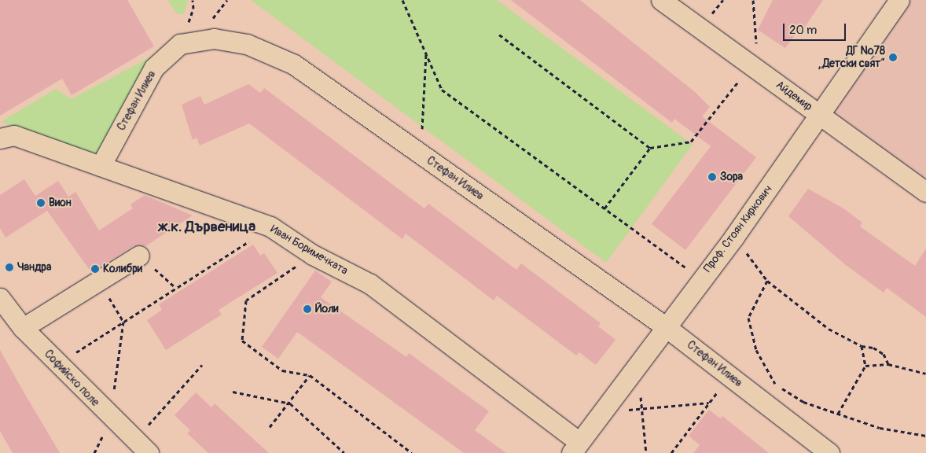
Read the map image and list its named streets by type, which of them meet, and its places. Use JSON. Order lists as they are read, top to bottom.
{
  "streets": {
    "street": [
      "Айдемир",
      "Стефан Илиев",
      "Проф. Стоян Киркович",
      "Иван Боримечката",
      "Софийско поле"
    ]
  },
  "crossings": [
    ["Айдемир", "Проф. Стоян Киркович"],
    ["Стефан Илиев", "Проф. Стоян Киркович"],
    ["Стефан Илиев", "Иван Боримечката"],
    ["Проф. Стоян Киркович", "Иван Боримечката"]
  ],
  "districts": ["ж.к. Дървеница"],
  "places": [
    "ДГ №78 „Детски свят“",
    "Зора",
    "Вион",
    "Чандра",
    "Колибри",
    "Йоли"
  ],
  "scale_bar": "20 m"
}
